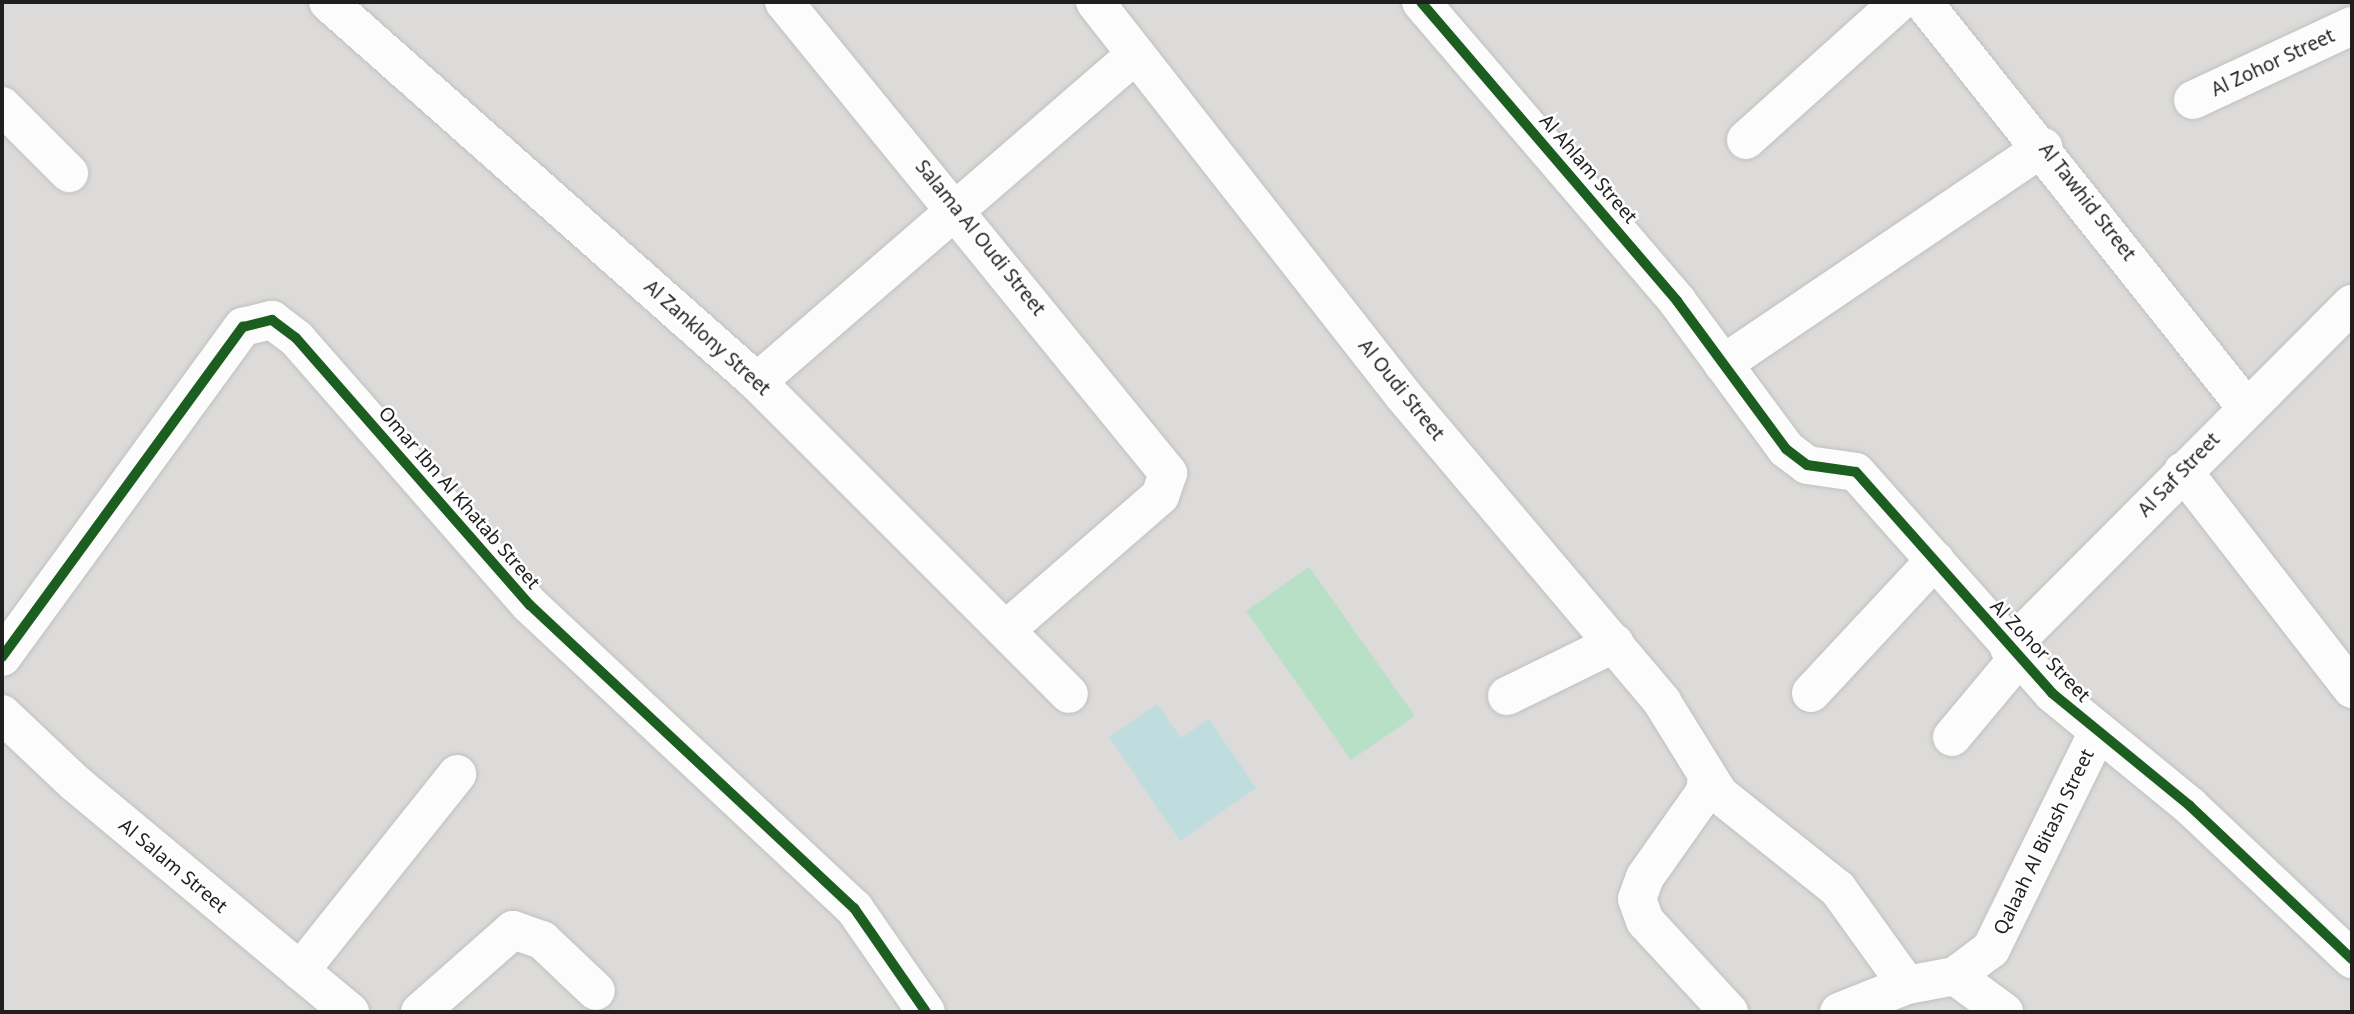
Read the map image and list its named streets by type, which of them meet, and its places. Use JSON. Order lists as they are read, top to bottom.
{
  "streets": {
    "street": [
      "Al Zohor Street",
      "Al Ahlam Street",
      "Al Tawhid Street",
      "Salama Al Oudi Street",
      "Al Zanklony Street",
      "Al Oudi Street",
      "Al Saf Street",
      "Omar Ibn Al Khatab Street",
      "Qalaah Al Bitash Street",
      "Al Salam Street"
    ]
  },
  "crossings": [
    ["Al Zohor Street", "Al Ahlam Street"],
    ["Al Zohor Street", "Al Saf Street"],
    ["Al Zohor Street", "Qalaah Al Bitash Street"],
    ["Al Tawhid Street", "Al Saf Street"],
    ["Salama Al Oudi Street", "Al Zanklony Street"],
    ["Al Oudi Street", "Qalaah Al Bitash Street"]
  ]
}
